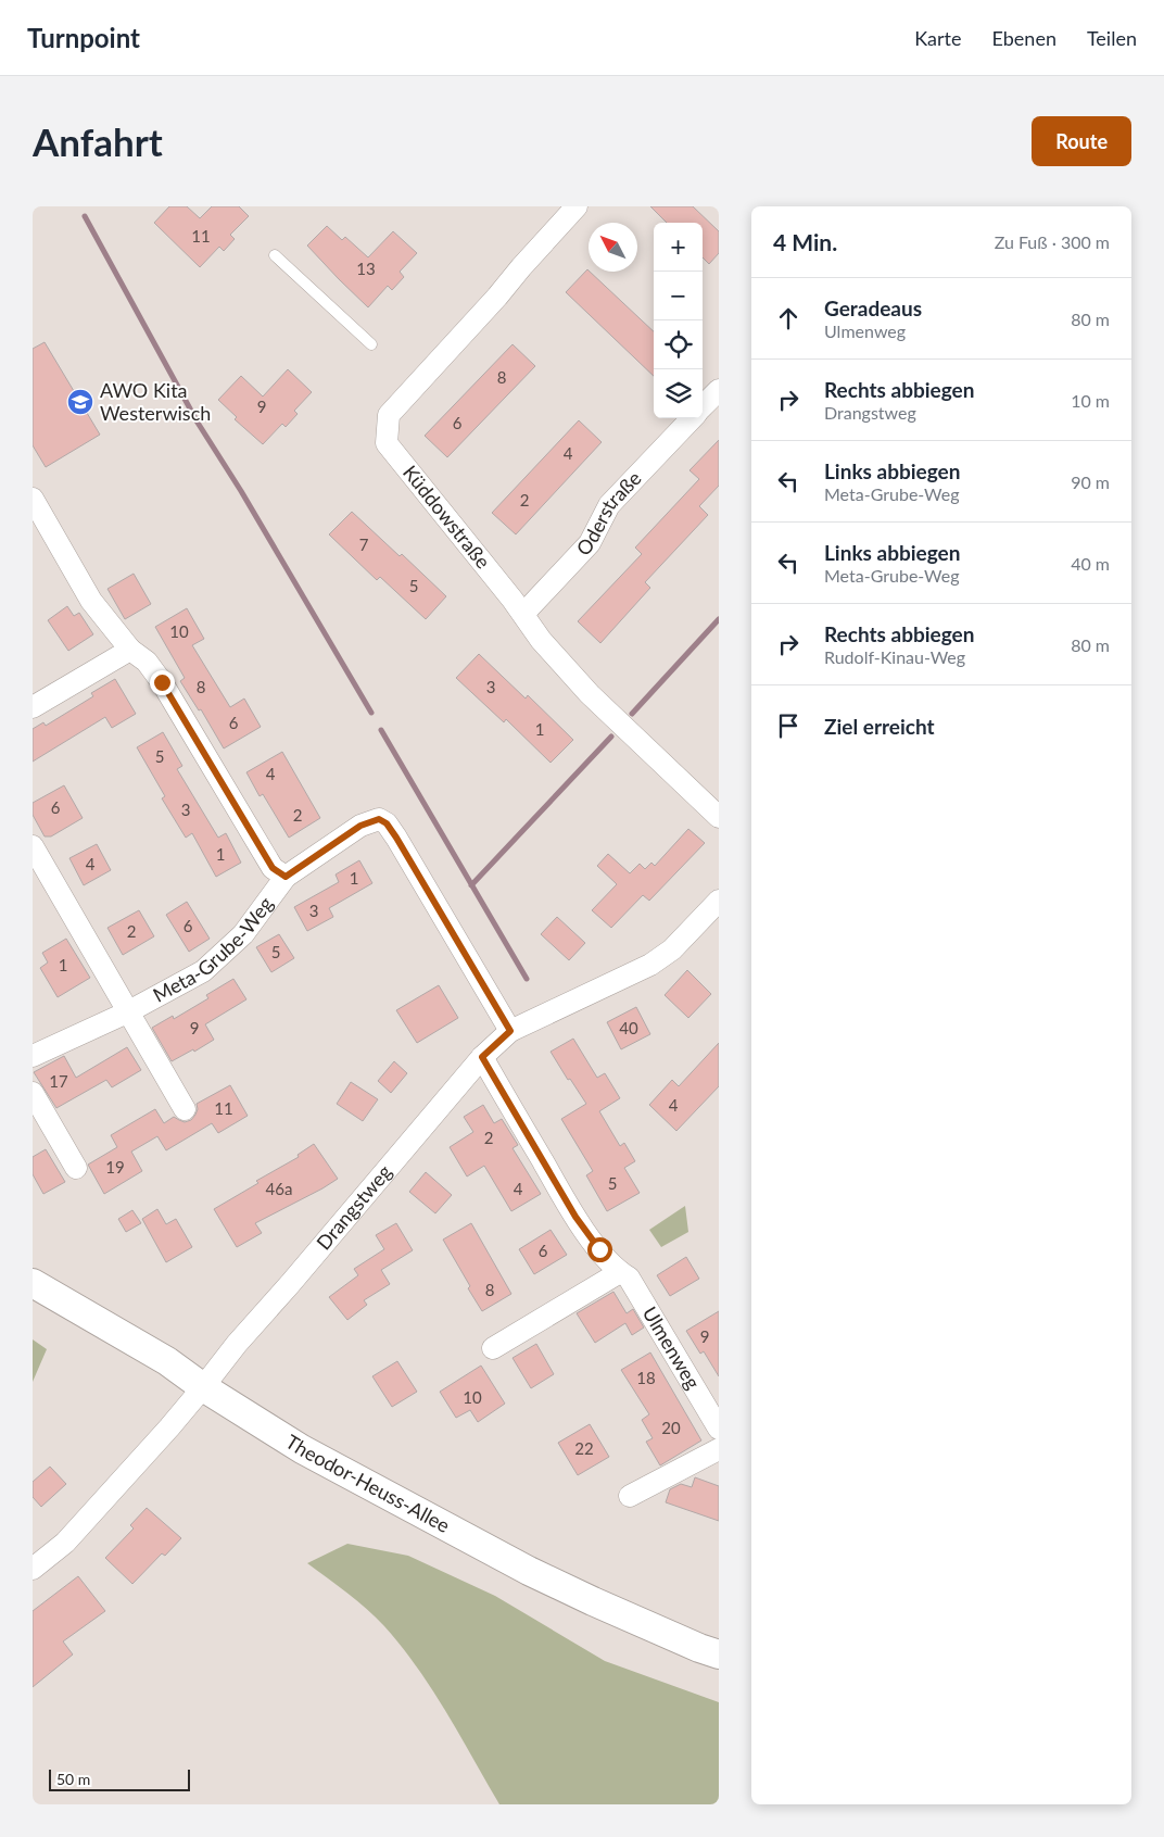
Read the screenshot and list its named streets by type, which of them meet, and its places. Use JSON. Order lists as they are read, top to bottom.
{
  "streets": {
    "street": [
      "Oderstraße",
      "Küddowstraße",
      "Meta-Grube-Weg",
      "Drangstweg",
      "Ulmenweg",
      "Theodor-Heuss-Allee"
    ]
  },
  "crossings": [
    ["Oderstraße", "Küddowstraße"],
    ["Meta-Grube-Weg", "Drangstweg"],
    ["Drangstweg", "Ulmenweg"],
    ["Drangstweg", "Theodor-Heuss-Allee"]
  ],
  "places": {
    "school or university": ["AWO Kita Westerwisch"]
  },
  "house_numbers": [
    "11",
    "13",
    "8",
    "9",
    "6",
    "4",
    "2",
    "7",
    "5",
    "10",
    "8",
    "3",
    "6",
    "1",
    "5",
    "4",
    "6",
    "3",
    "2",
    "1",
    "4",
    "1",
    "3",
    "6",
    "2",
    "5",
    "1",
    "9",
    "40",
    "17",
    "4",
    "11",
    "2",
    "19",
    "5",
    "46a",
    "4",
    "6",
    "8",
    "9",
    "18",
    "10",
    "20",
    "22"
  ],
  "scale_bar": "50 m",
  "north": "top left",
  "page": {
    "header": "Turnpoint",
    "nav": ["Karte", "Ebenen", "Teilen"],
    "buttons": "Route",
    "title": "Anfahrt",
    "heading": ["4 Min.", "Zu Fuß · 300 m"],
    "map_buttons": ["+", "−"],
    "list": [
      ["Geradeaus", "Ulmenweg", "80 m"],
      ["Rechts abbiegen", "Drangstweg", "10 m"],
      ["Links abbiegen", "Meta-Grube-Weg", "90 m"],
      ["Links abbiegen", "Meta-Grube-Weg", "40 m"],
      ["Rechts abbiegen", "Rudolf-Kinau-Weg", "80 m"],
      "Ziel erreicht"
    ],
    "scale": "50 m"
  }
}
